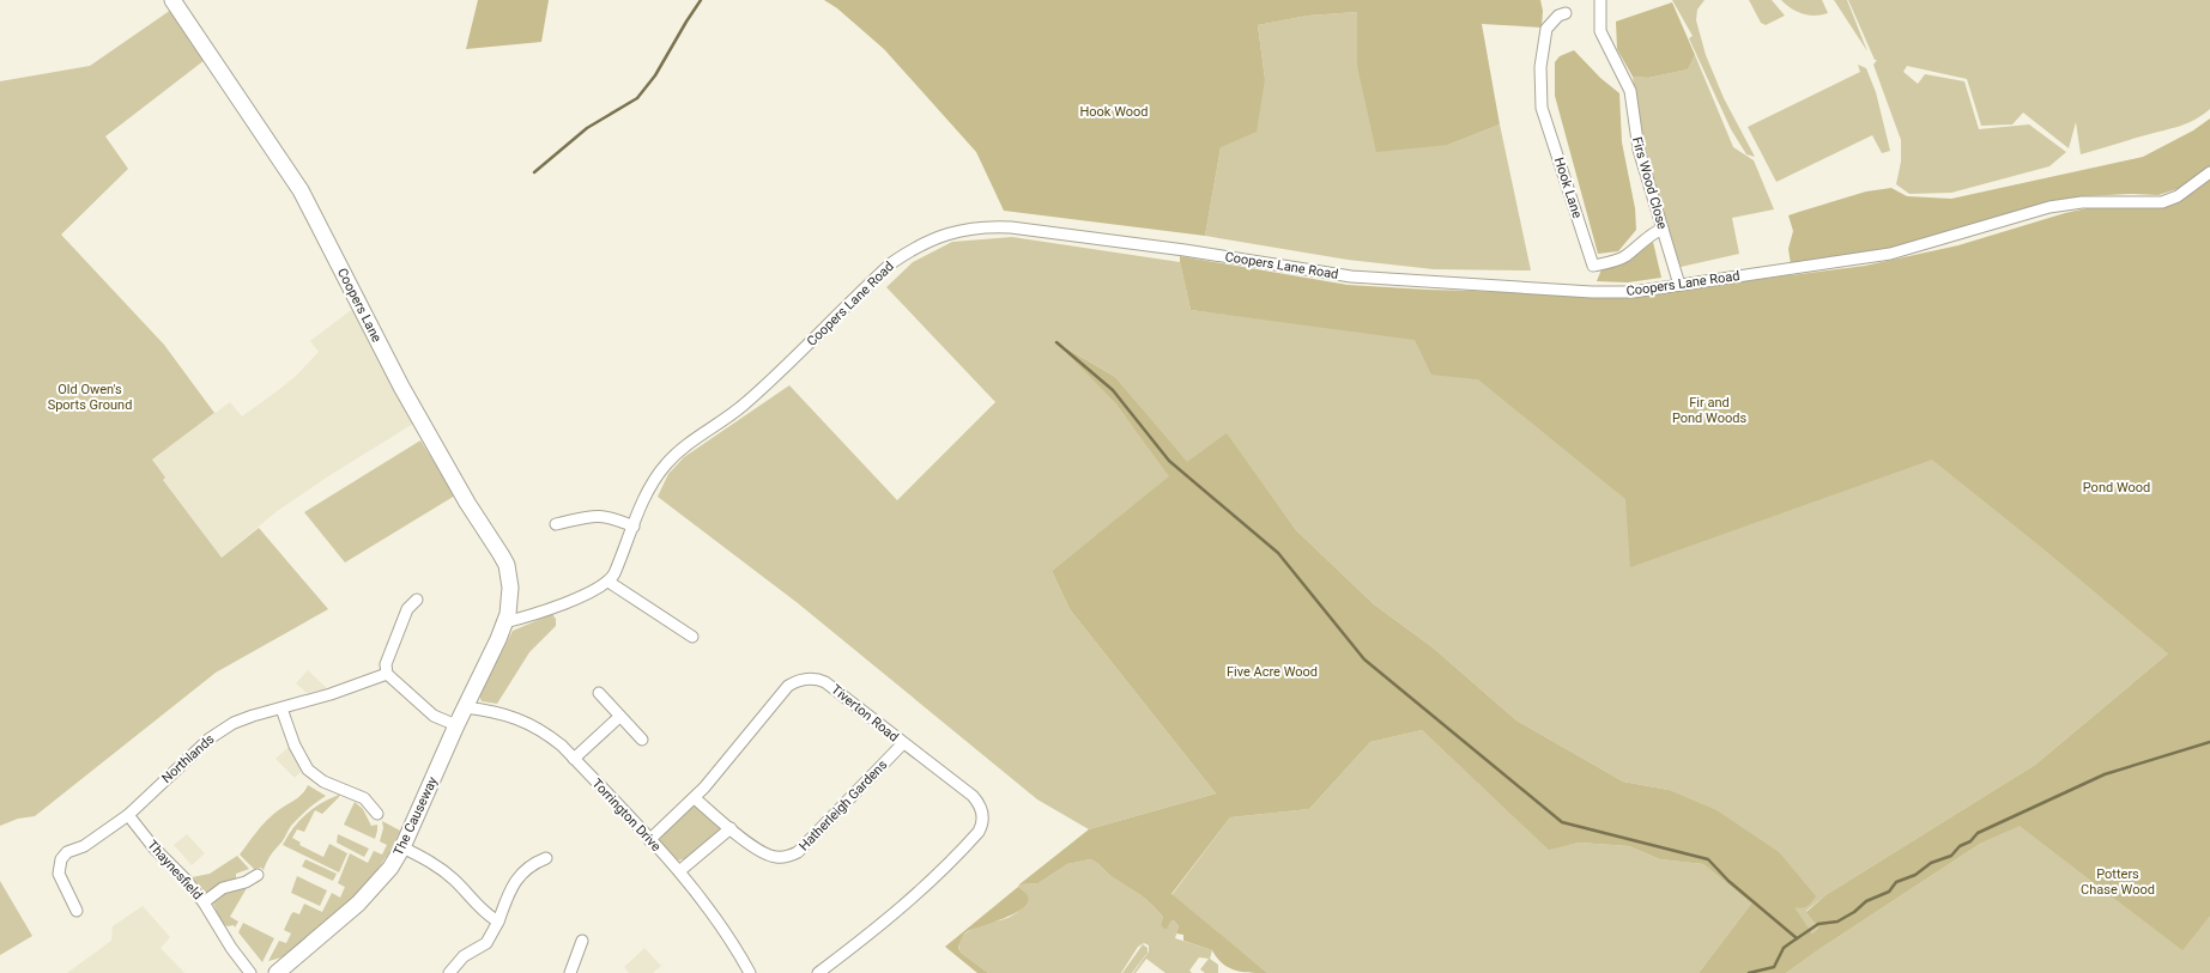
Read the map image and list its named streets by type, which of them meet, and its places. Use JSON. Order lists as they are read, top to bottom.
{
  "streets": {
    "main road": ["Coopers Lane", "The Causeway"],
    "street": [
      "Firs Wood Close",
      "Hook Lane",
      "Coopers Lane Road",
      "Tiverton Road",
      "Northlands",
      "Hatherleigh Gardens",
      "Torrington Drive",
      "Thaynesfield"
    ]
  },
  "crossings": [
    ["Firs Wood Close", "Hook Lane"],
    ["Firs Wood Close", "Coopers Lane Road"],
    ["Coopers Lane", "The Causeway"],
    ["Tiverton Road", "Hatherleigh Gardens"],
    ["Tiverton Road", "Torrington Drive"],
    ["Northlands", "Thaynesfield"],
    ["Torrington Drive", "The Causeway"]
  ],
  "parks": [
    "Hook Wood",
    "Old Owen's Sports Ground",
    "Fir and Pond Woods",
    "Pond Wood",
    "Five Acre Wood",
    "Potters Chase Wood"
  ]
}
